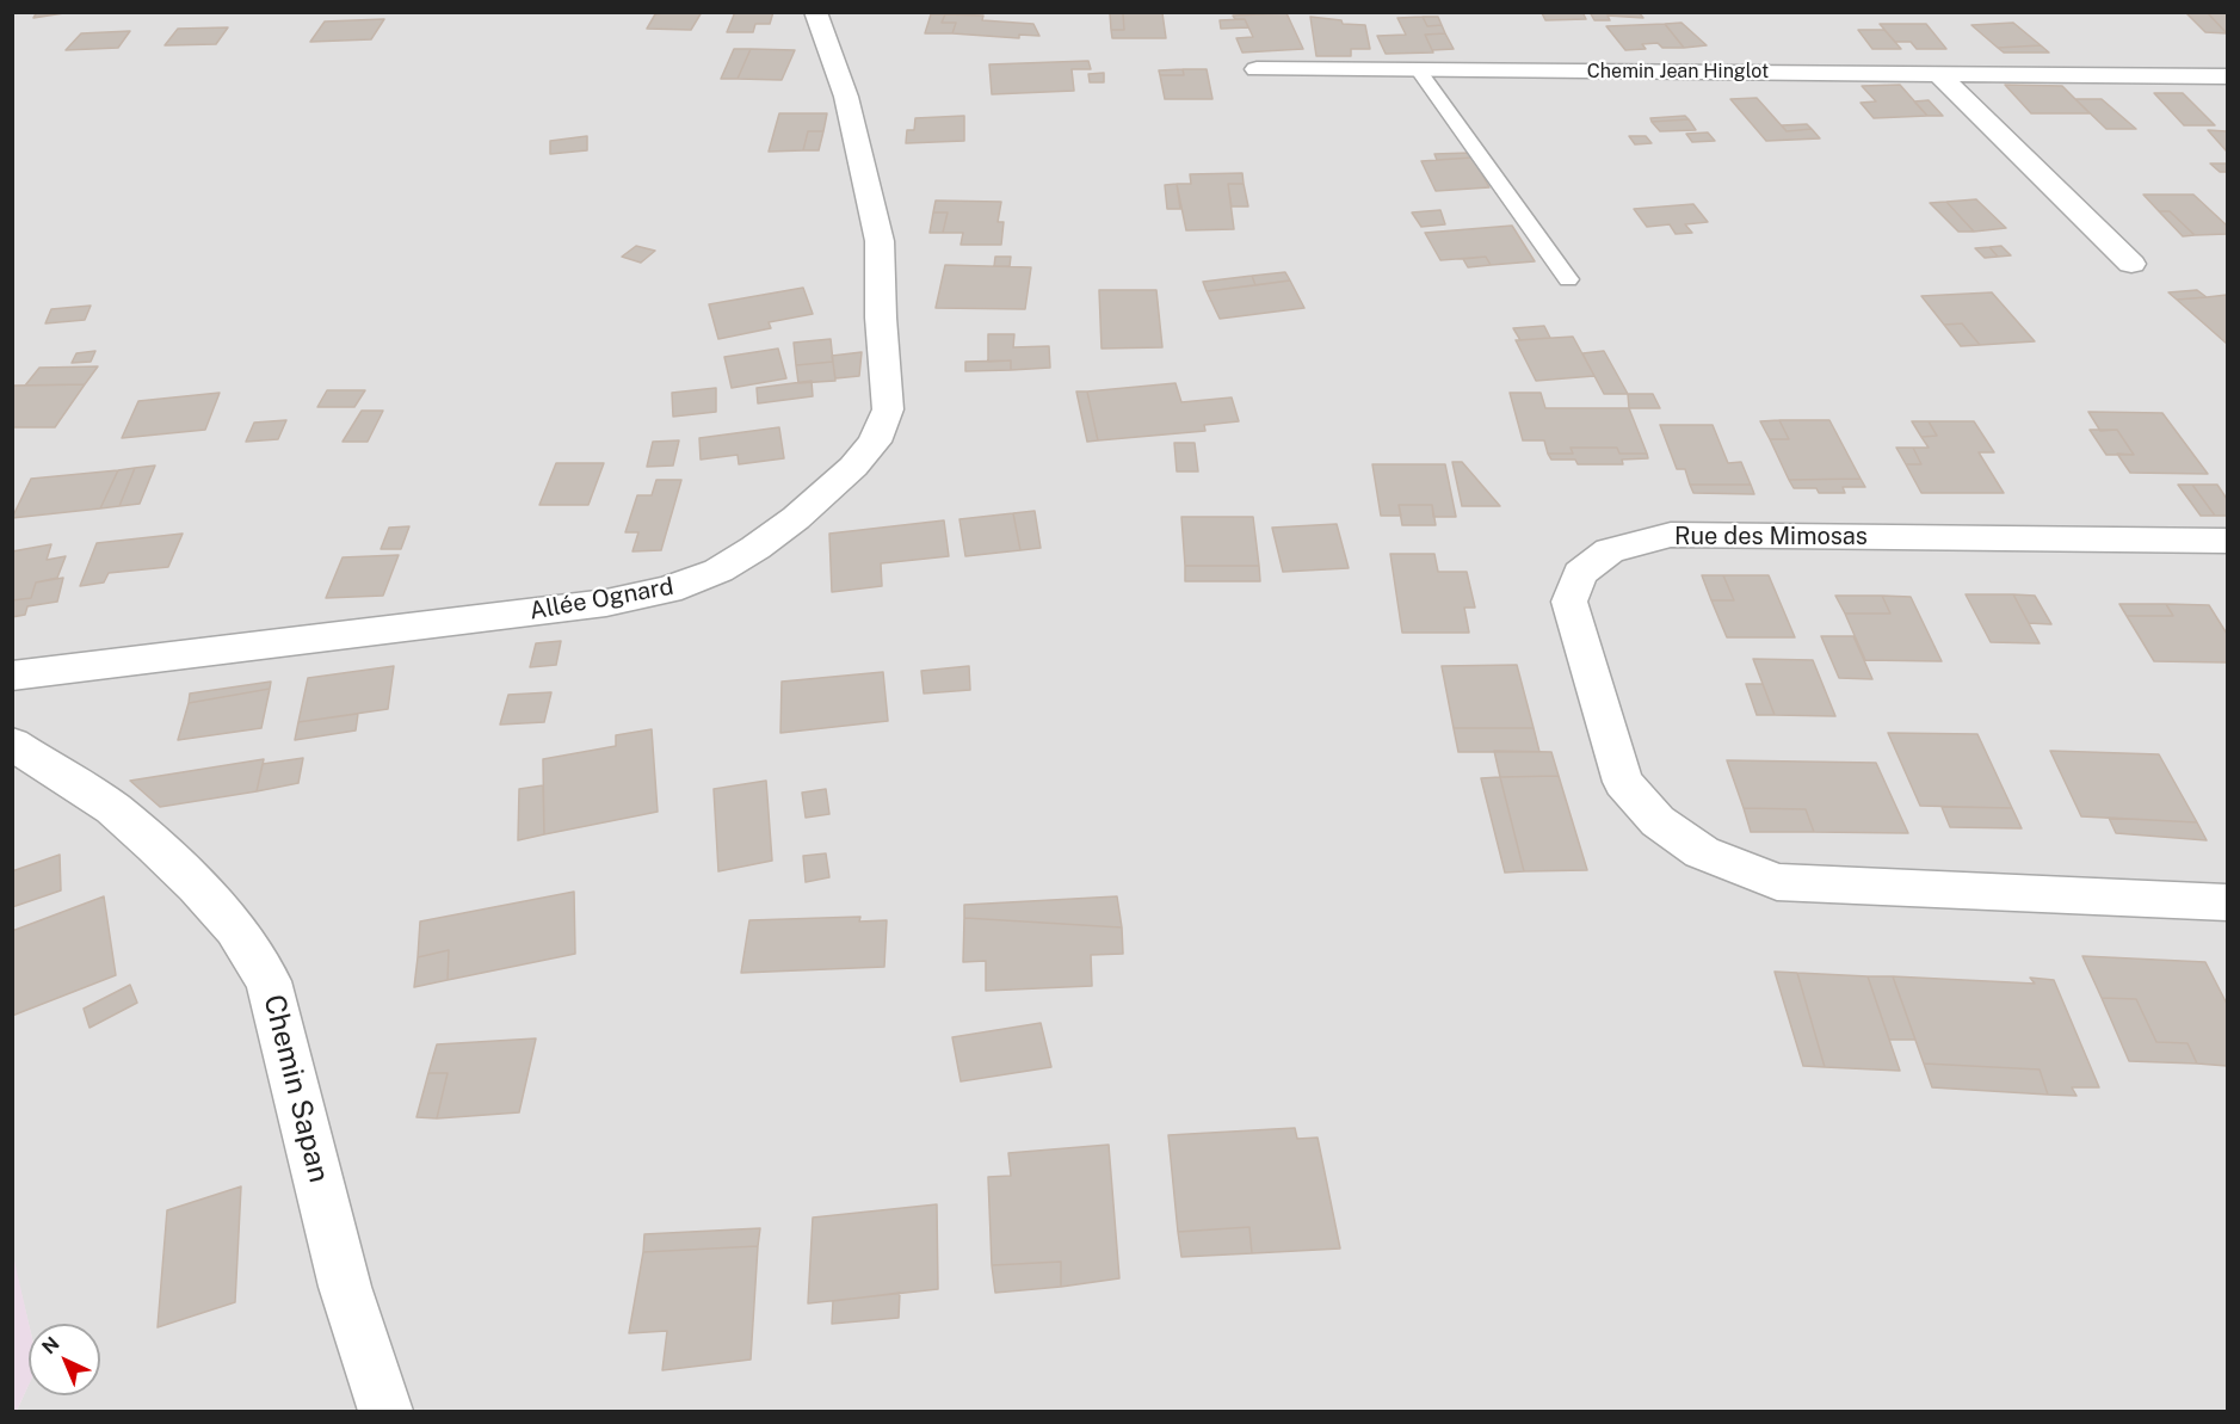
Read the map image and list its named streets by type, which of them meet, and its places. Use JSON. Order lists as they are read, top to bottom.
{
  "streets": {
    "street": [
      "Chemin Jean Hinglot",
      "Rue des Mimosas",
      "Allée Ognard",
      "Chemin Sapan"
    ]
  },
  "north": "top left"
}
